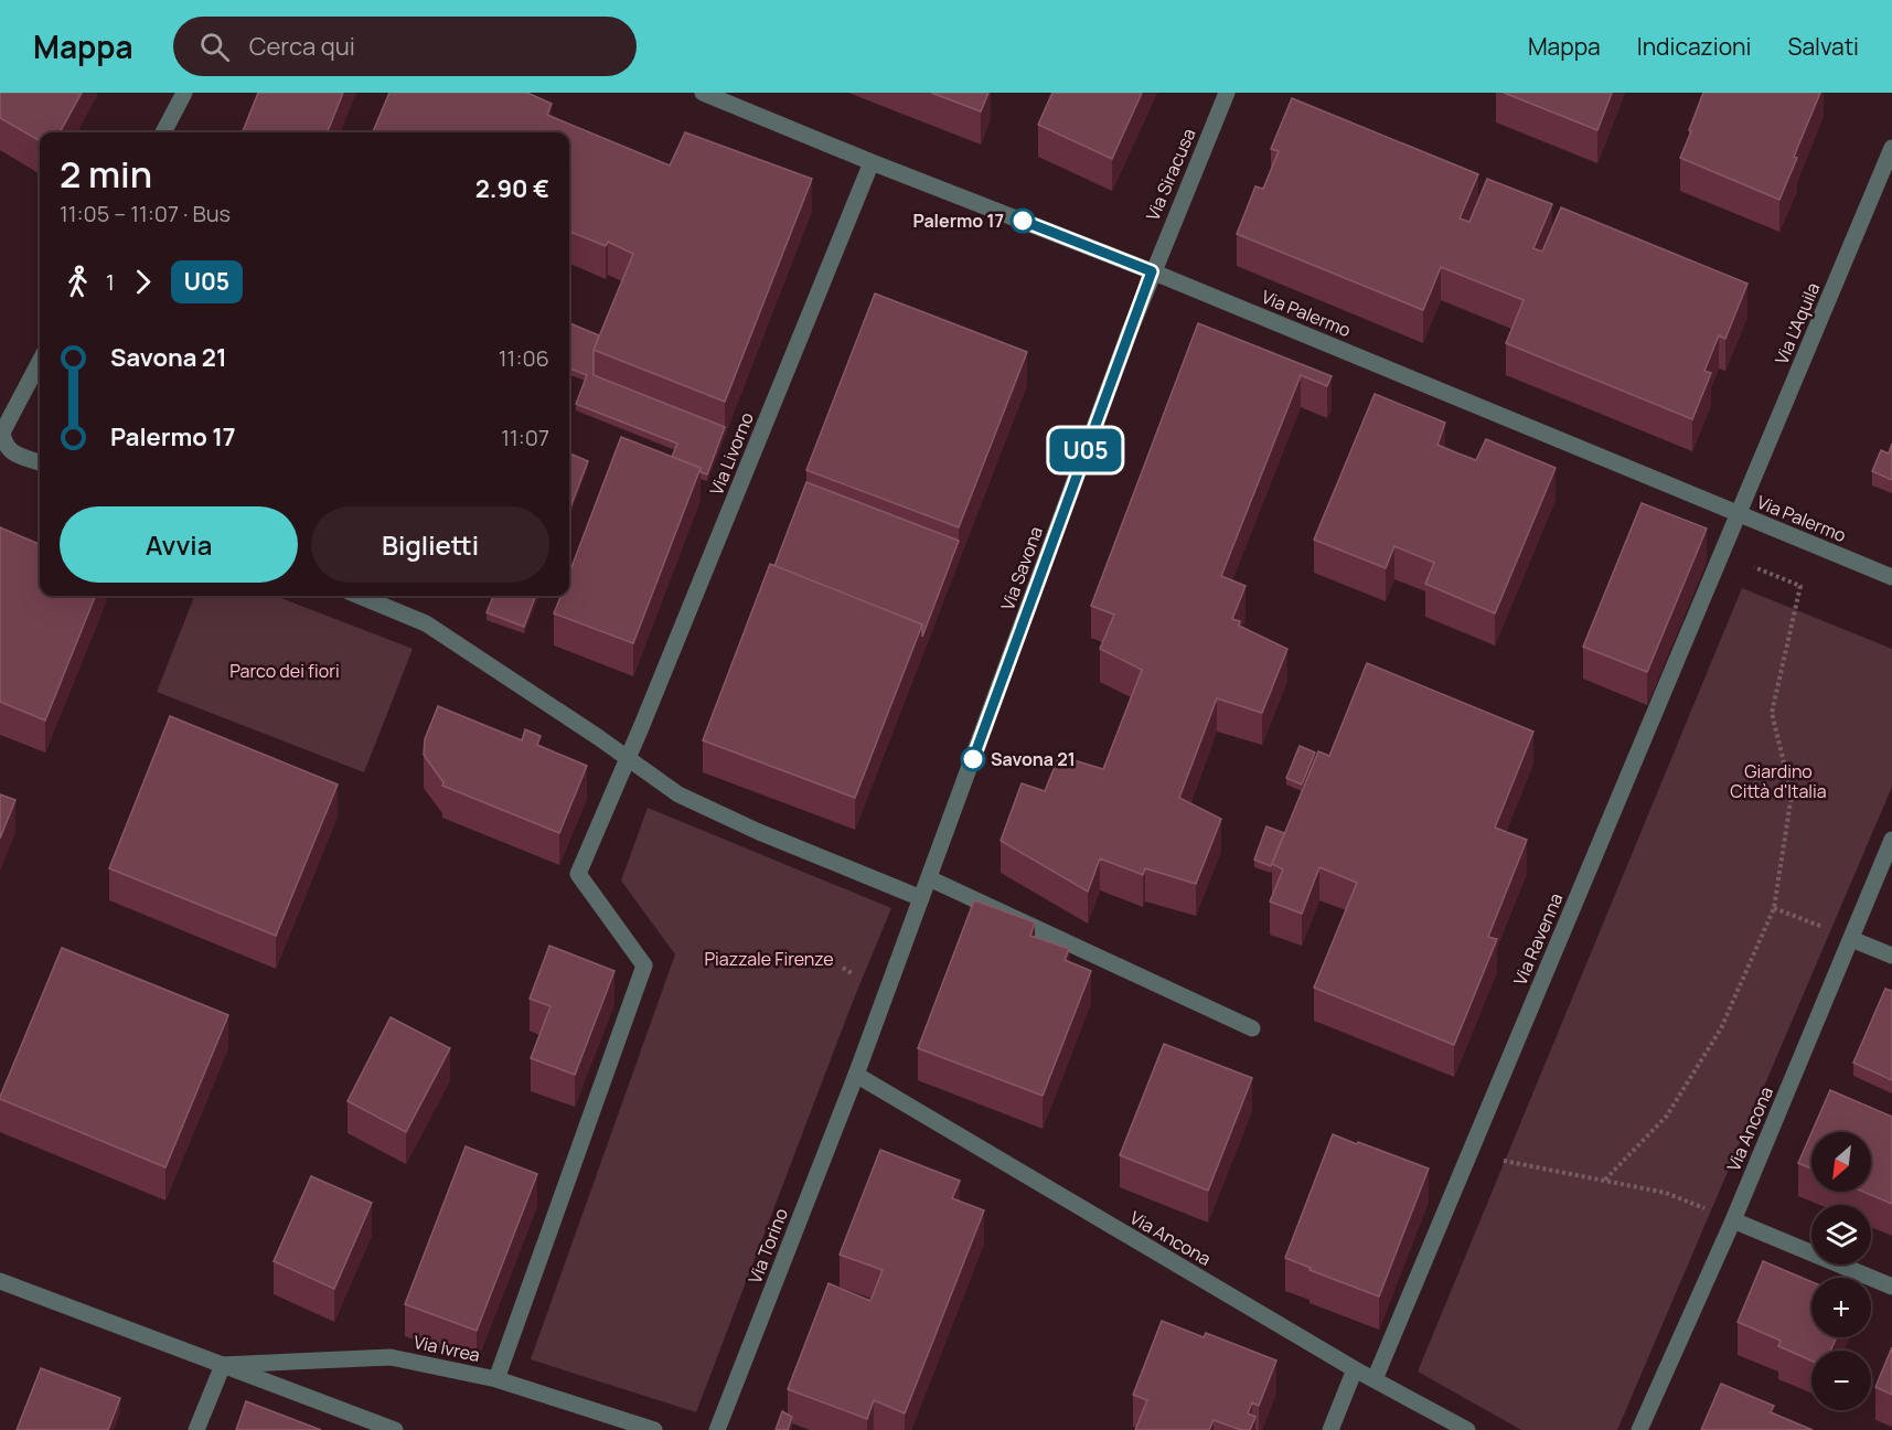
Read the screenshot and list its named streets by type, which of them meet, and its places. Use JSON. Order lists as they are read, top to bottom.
{
  "streets": {
    "street": [
      "Via Siracusa",
      "Via Palermo",
      "Via L'Aquila",
      "Via Livorno",
      "Via Savona",
      "Via Ravenna",
      "Via Ancona",
      "Via Torino",
      "Via Ivrea"
    ]
  },
  "crossings": [
    ["Via Siracusa", "Via Palermo"],
    ["Via Siracusa", "Via Savona"],
    ["Via Palermo", "Via L'Aquila"],
    ["Via Palermo", "Via Livorno"],
    ["Via Palermo", "Via Savona"],
    ["Via Palermo", "Via Ravenna"],
    ["Via L'Aquila", "Via Ravenna"],
    ["Via Savona", "Via Ancona"],
    ["Via Savona", "Via Torino"],
    ["Via Ravenna", "Via Ancona"],
    ["Via Ancona", "Via Torino"]
  ],
  "parks": ["Parco dei fiori", "Giardino Città d'Italia", "Piazzale Firenze"],
  "places": ["Palermo 17", "Savona 21"],
  "lines": ["bus line U05"],
  "north": "bottom left",
  "page": {
    "header": "Mappa",
    "search": "Cerca qui",
    "nav": ["Mappa", "Indicazioni", "Salvati"],
    "on_map": "U05",
    "heading": ["2 min", "11:05 – 11:07 · Bus", "2.90 €"],
    "legs": ["1", "U05"],
    "list": [
      {
        "name": "Savona 21",
        "value": "11:06"
      },
      {
        "name": "Palermo 17",
        "value": "11:07"
      }
    ],
    "buttons": ["Avvia", "Biglietti"],
    "map_buttons": ["+", "−"]
  }
}
